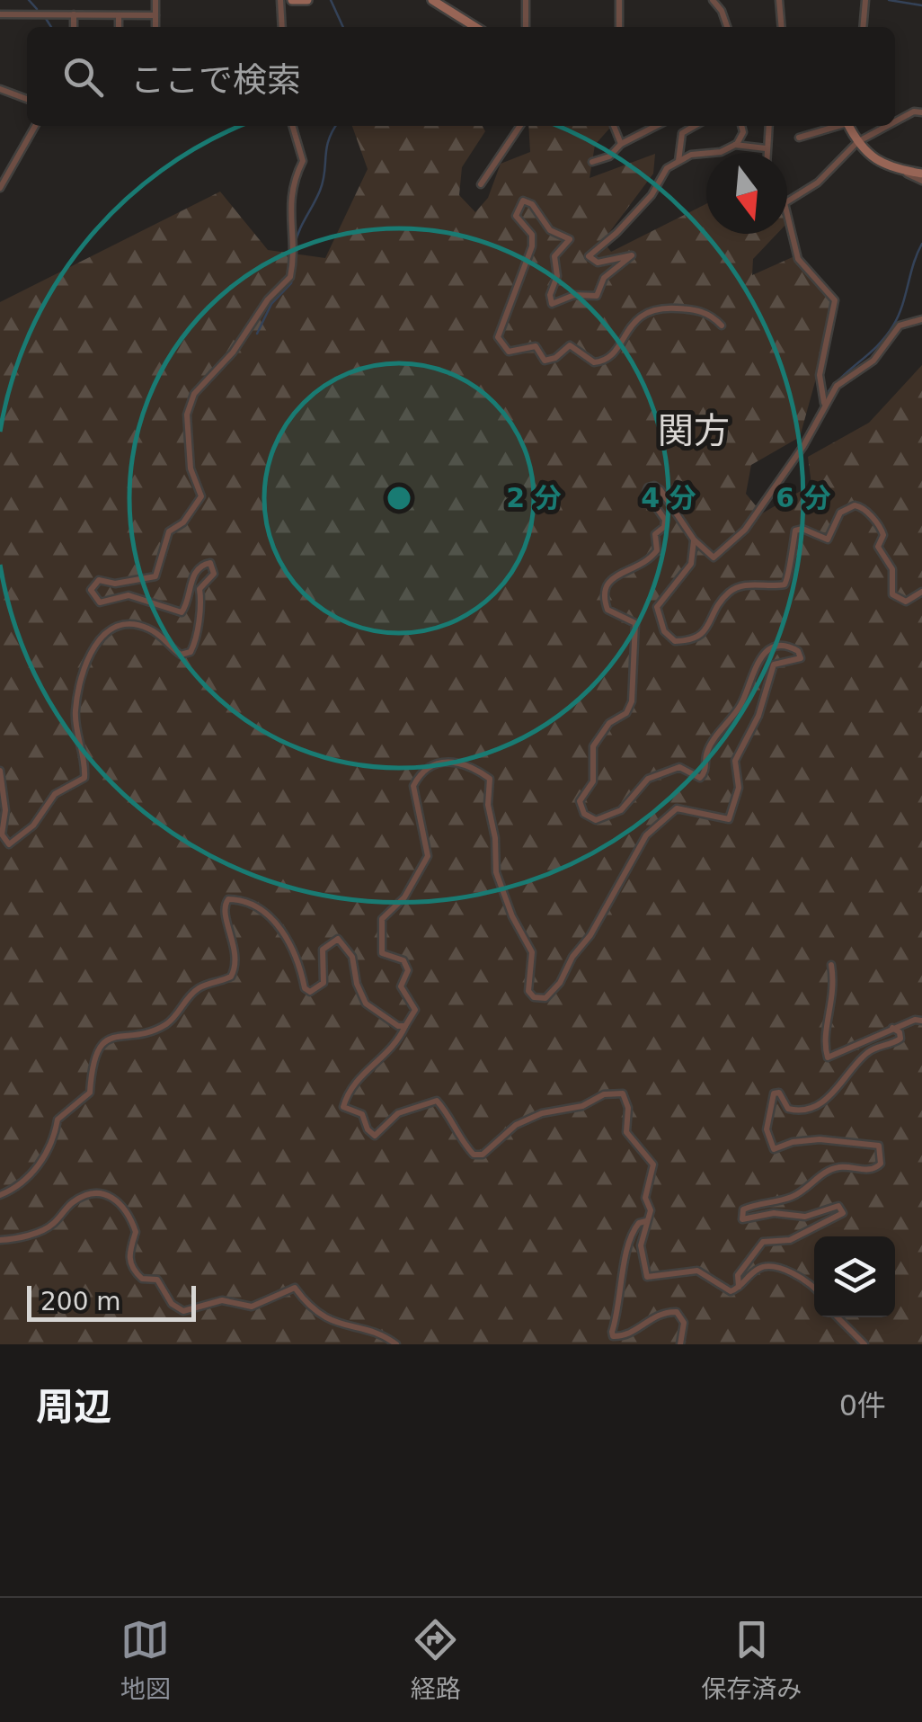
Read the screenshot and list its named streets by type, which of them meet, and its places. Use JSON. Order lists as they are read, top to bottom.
{
  "districts": ["関方"],
  "scale_bar": "200 m",
  "north": "bottom",
  "page": {
    "search": "ここで検索",
    "scale": "200 m",
    "heading": ["周辺", "0件"],
    "nav": ["地図", "経路", "保存済み"]
  },
  "rings": ["2 分", "4 分", "6 分"]
}
